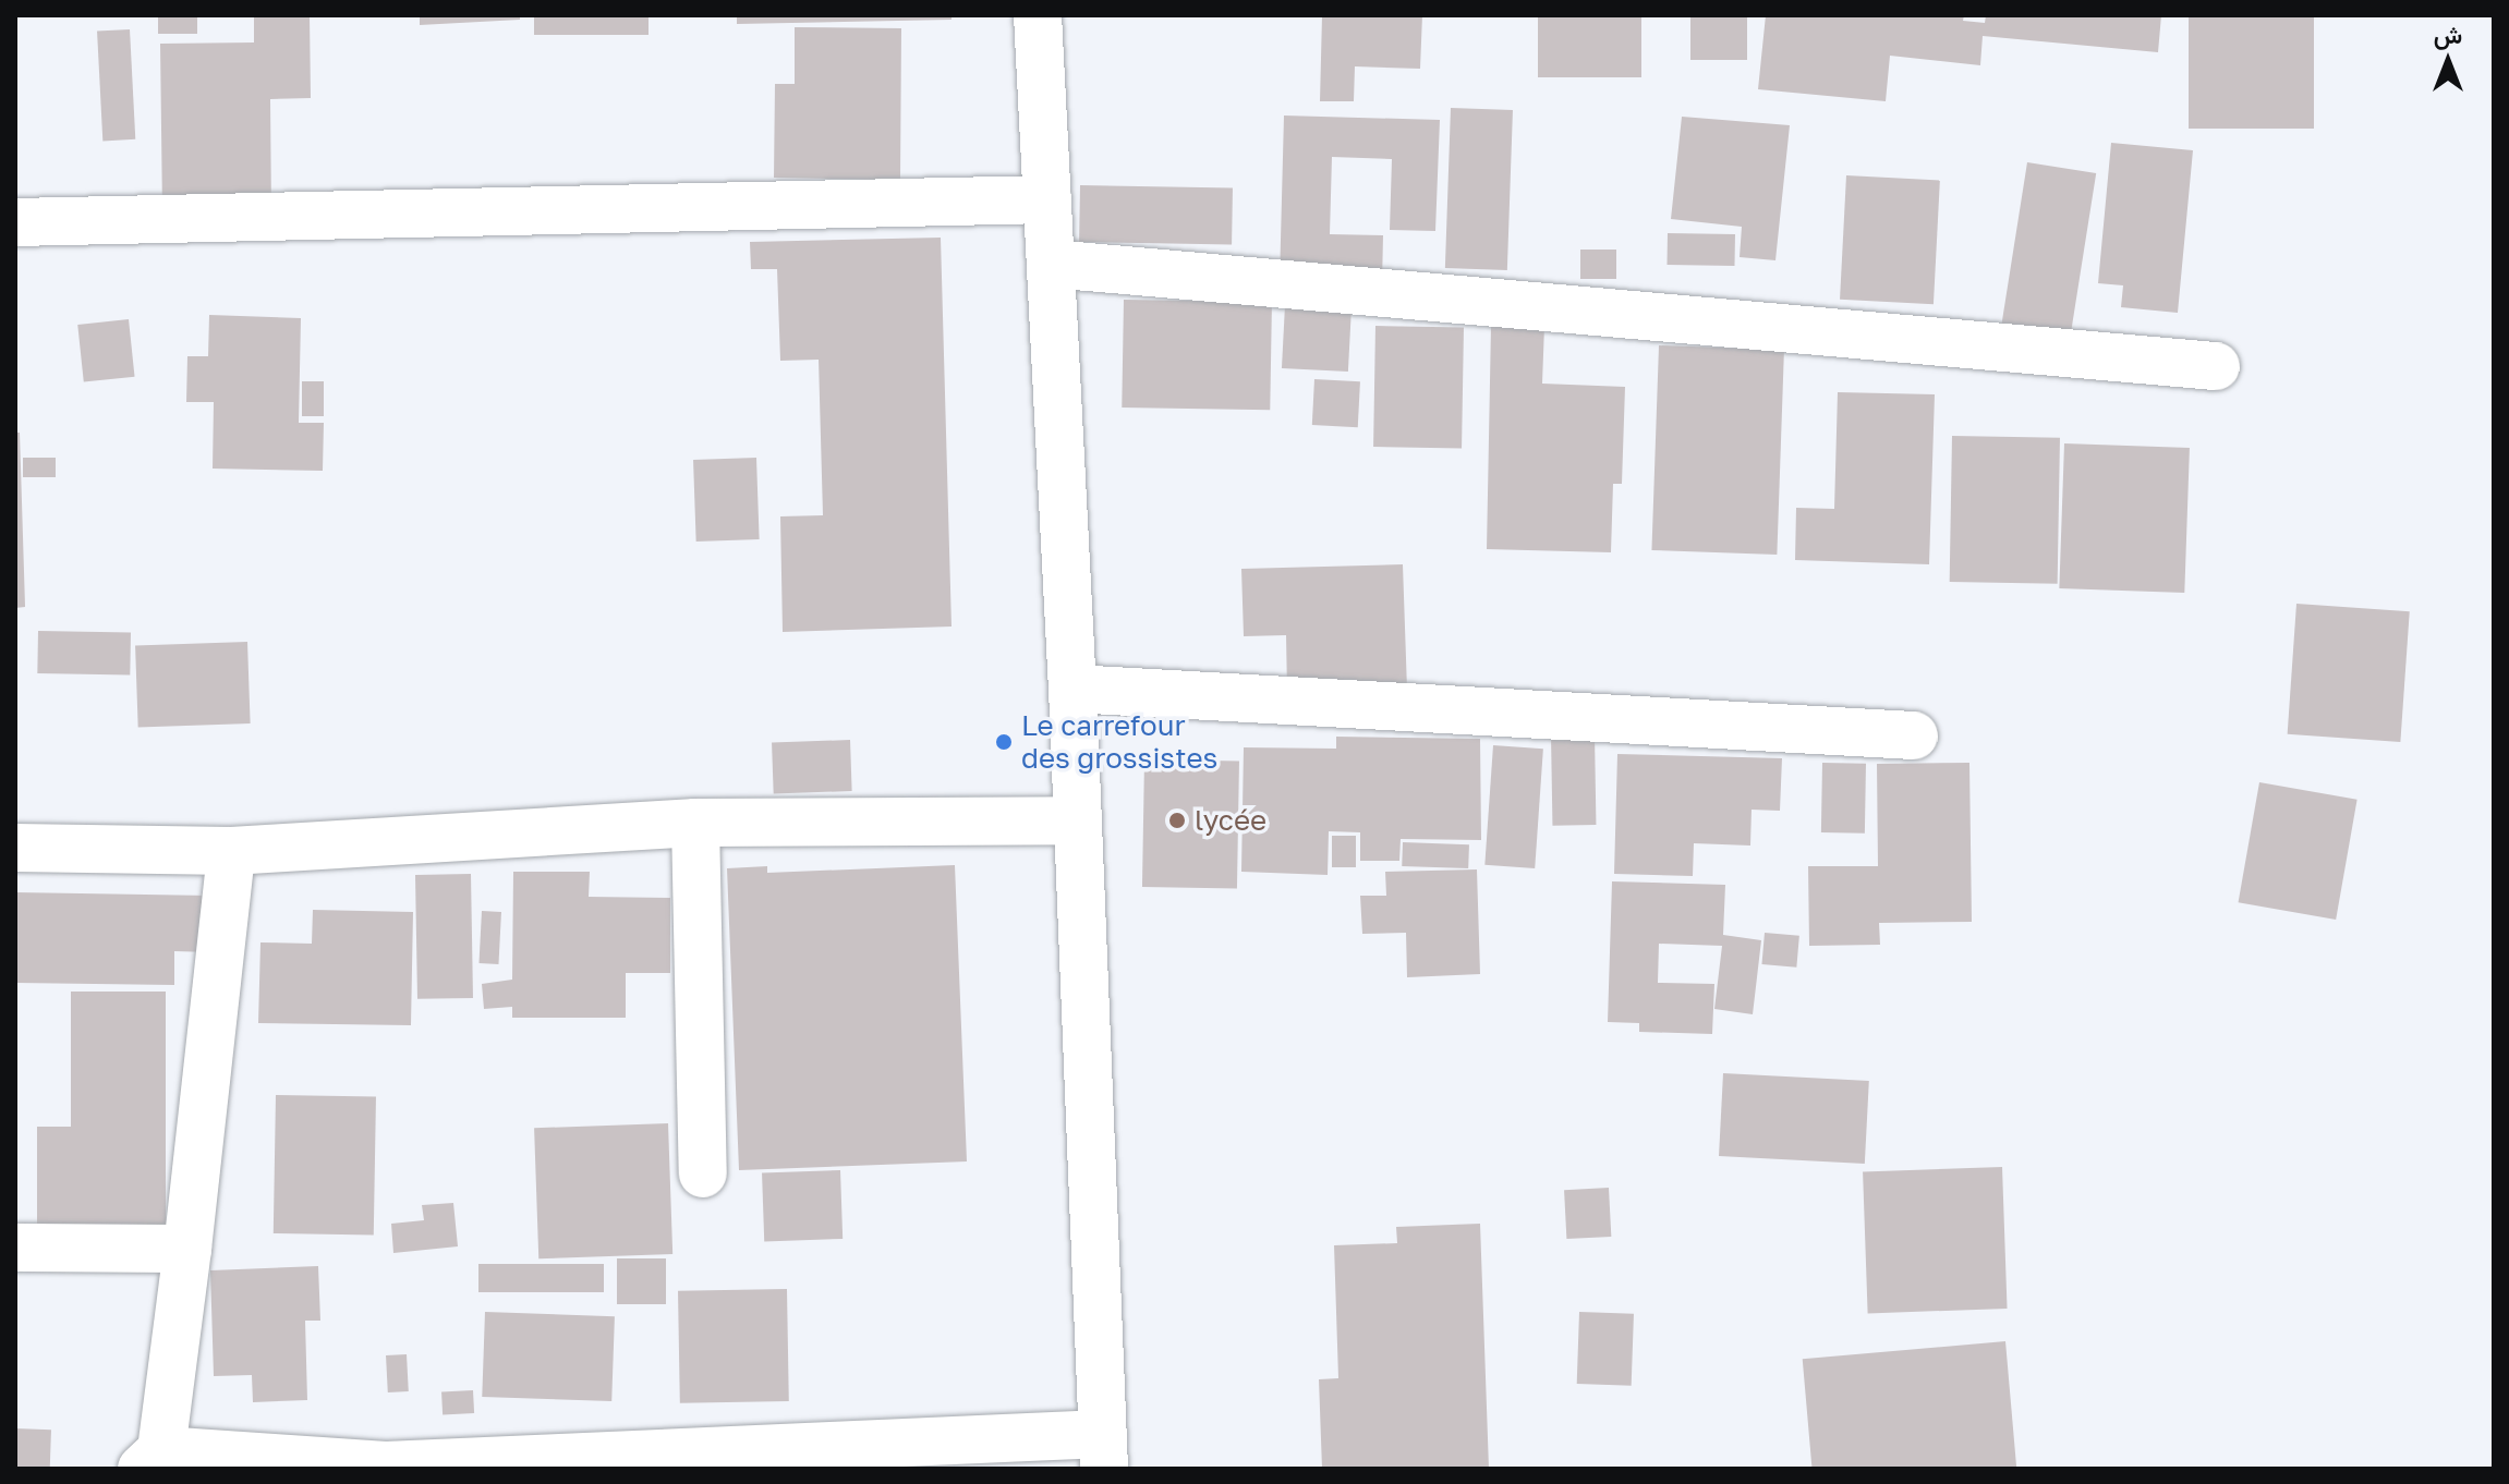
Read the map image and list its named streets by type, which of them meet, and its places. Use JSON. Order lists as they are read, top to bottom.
{
  "places": ["Le carrefour des grossistes", "lycée"],
  "north": "top"
}
